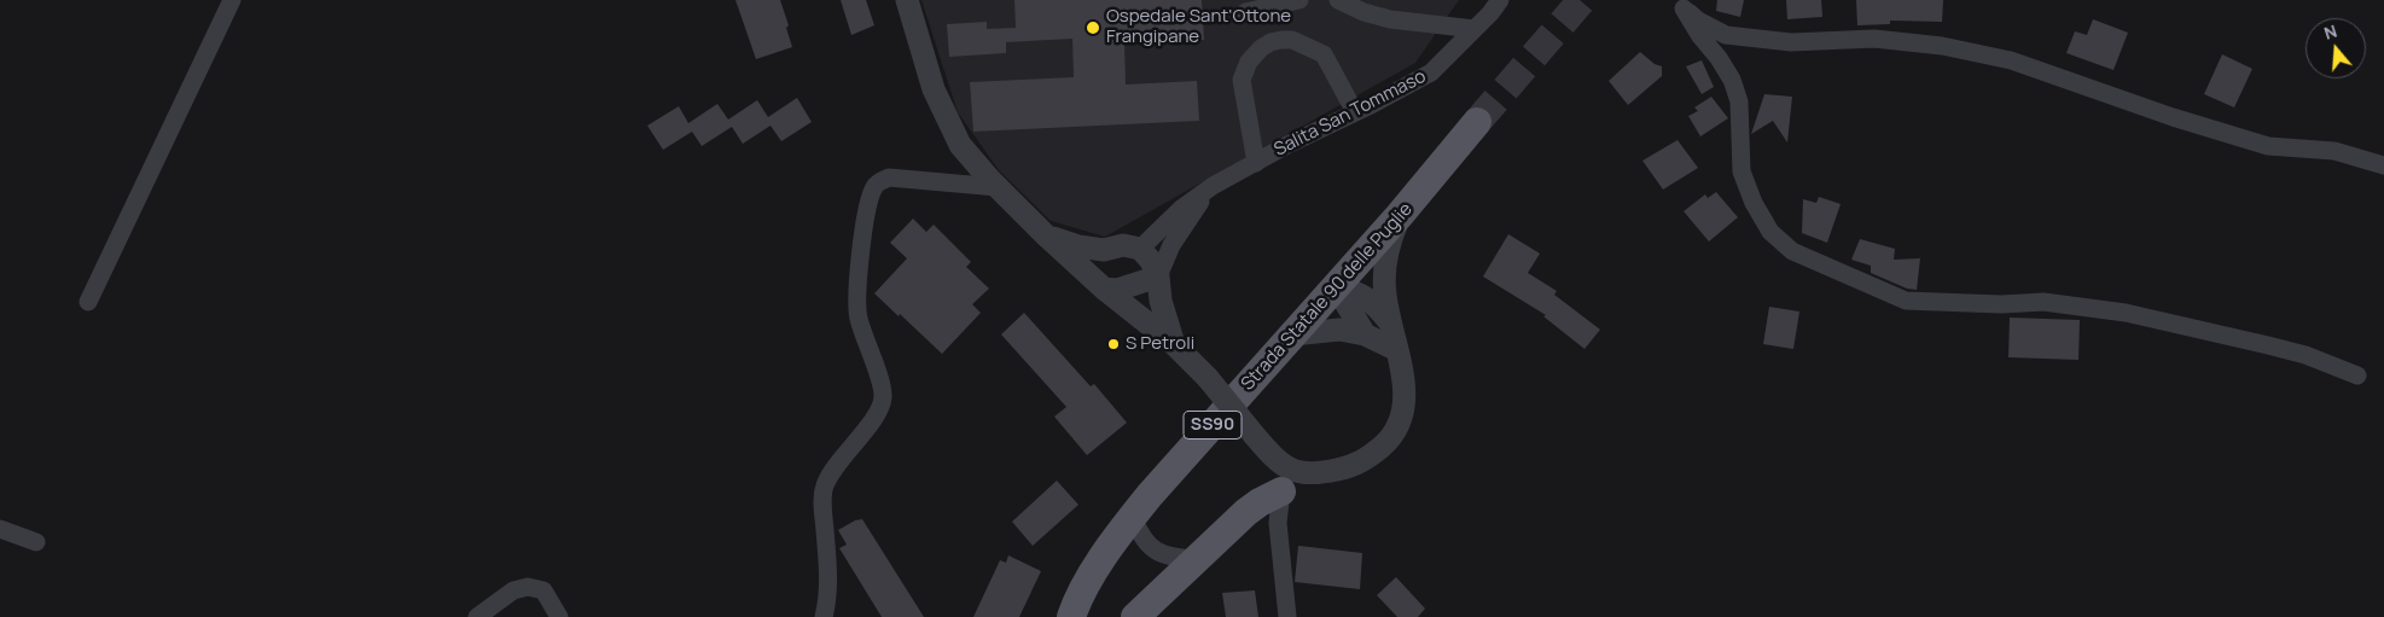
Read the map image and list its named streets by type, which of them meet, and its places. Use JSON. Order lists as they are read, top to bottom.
{
  "streets": {
    "main road": ["Strada Statale 90 delle Puglie", "SS90"],
    "street": ["Salita San Tommaso"]
  },
  "places": ["Ospedale Sant'Ottone Frangipane", "S Petroli"],
  "north": "top"
}
